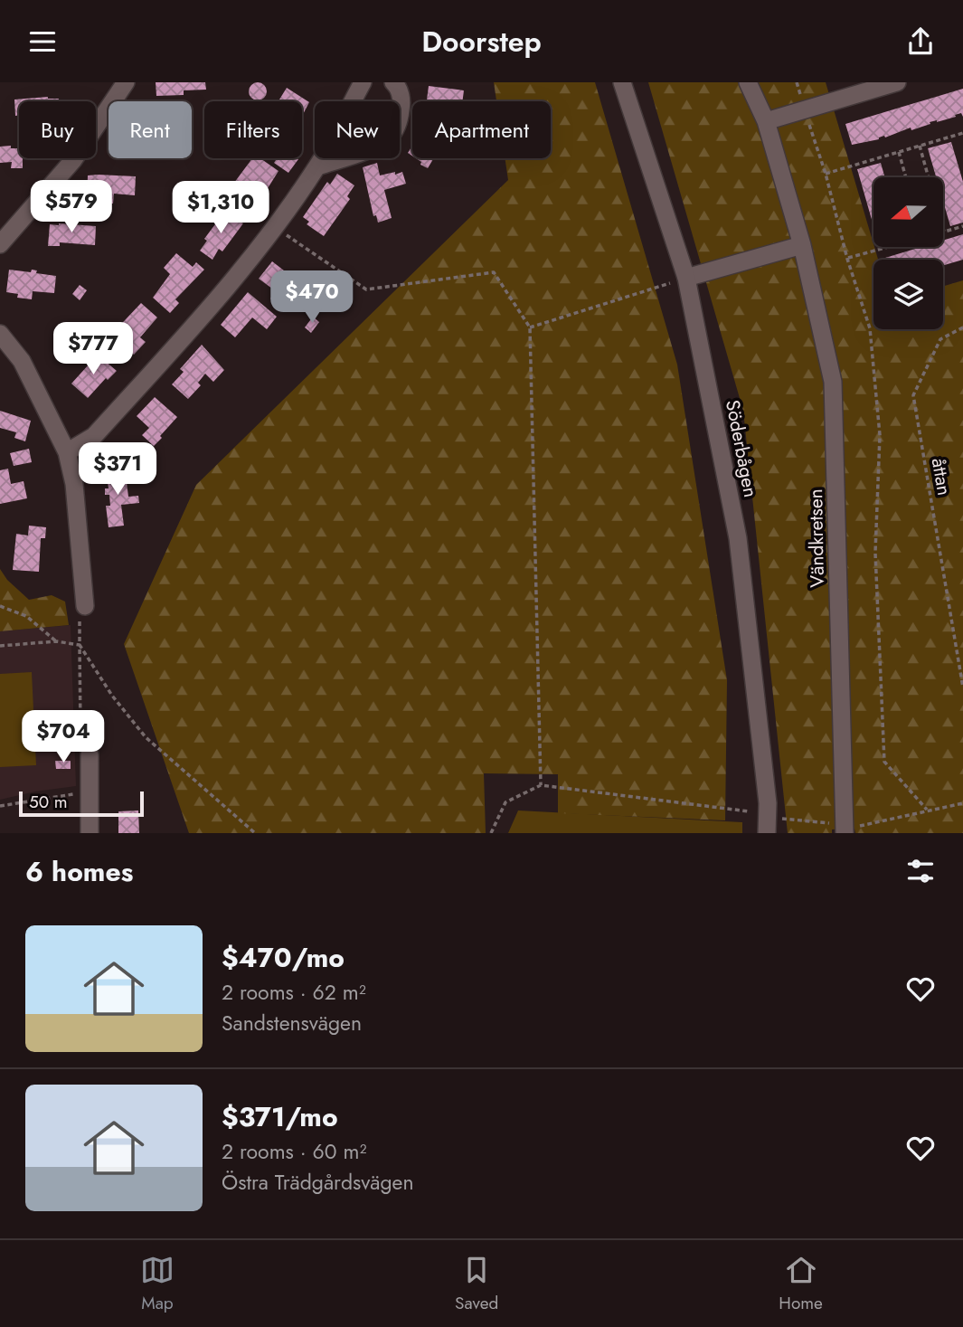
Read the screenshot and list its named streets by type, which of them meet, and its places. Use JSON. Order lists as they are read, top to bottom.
{
  "streets": {
    "street": ["Söderbågen", "Vändkretsen"],
    "path": ["åttan"]
  },
  "scale_bar": "50 m",
  "north": "left",
  "page": {
    "header": "Doorstep",
    "chip": [
      "Buy",
      "Rent",
      "Filters",
      "New",
      "Apartment"
    ],
    "price": [
      "$579",
      "$1,310",
      "$470",
      "$777",
      "$371",
      "$704"
    ],
    "scale": "50 m",
    "heading": "6 homes",
    "list": [
      {
        "name": "$470/mo",
        "note": "2 rooms · 62 m² · Sandstensvägen"
      },
      {
        "name": "$371/mo",
        "note": "2 rooms · 60 m² · Östra Trädgårdsvägen"
      }
    ],
    "tabs": ["Map", "Saved", "Home"]
  }
}
